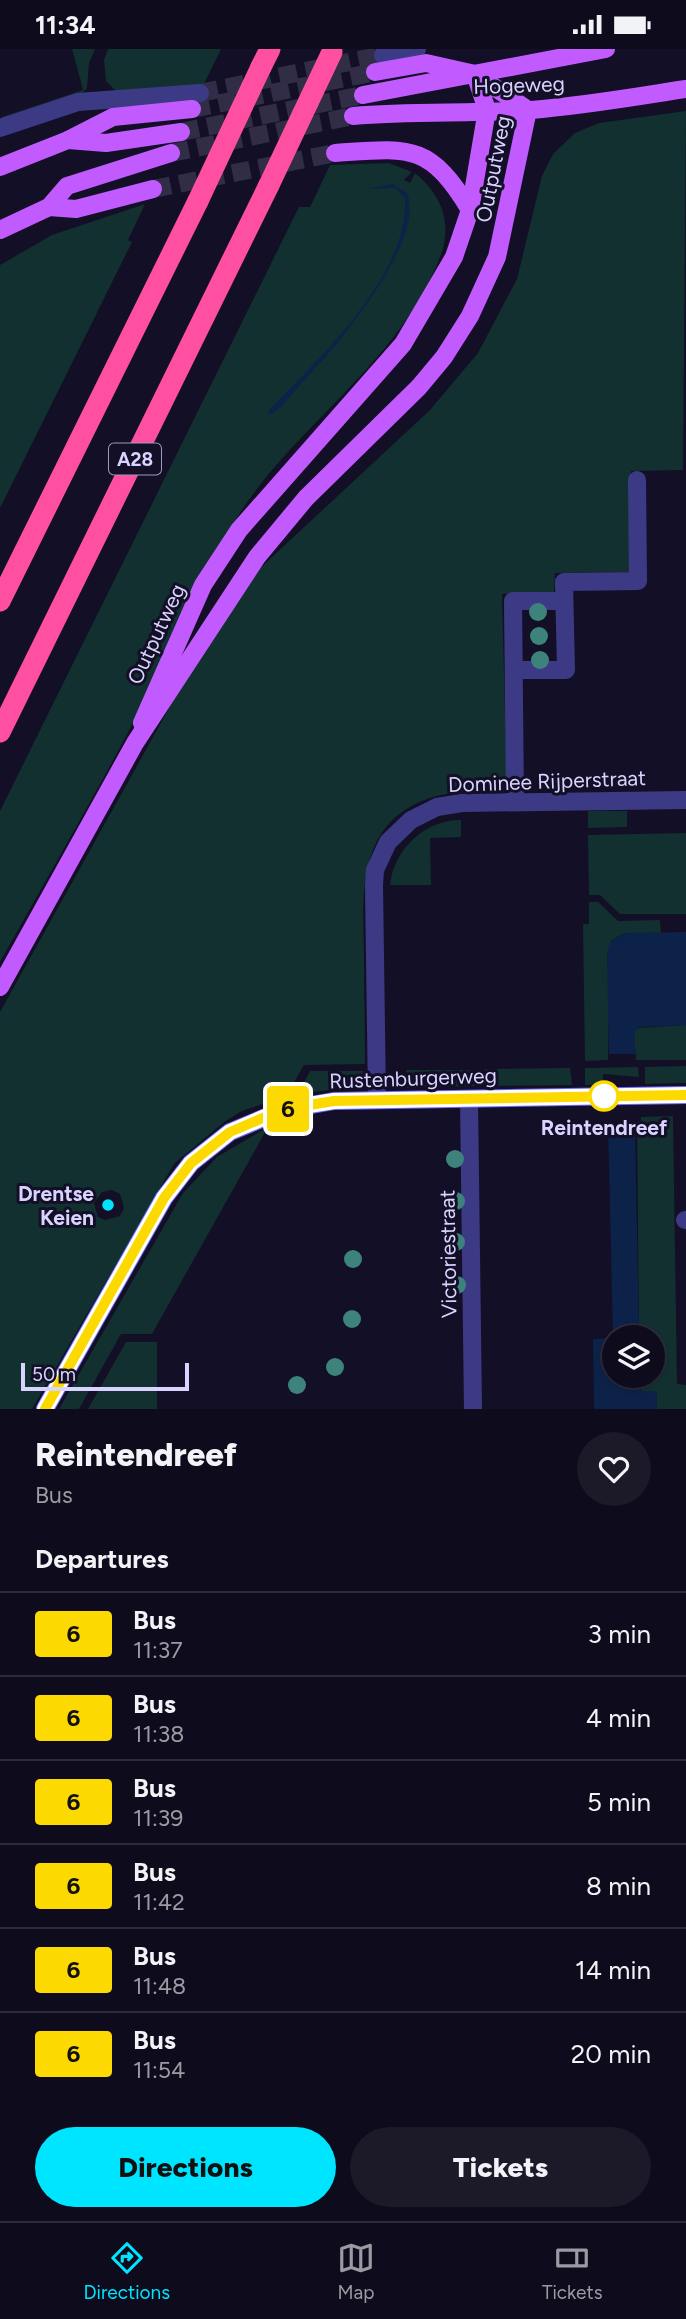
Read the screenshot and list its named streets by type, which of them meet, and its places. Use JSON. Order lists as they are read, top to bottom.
{
  "streets": {
    "highway": ["A28"],
    "main road": ["Hogeweg", "Outputweg"],
    "street": ["Dominee Rijperstraat", "Rustenburgerweg", "Victoriestraat"]
  },
  "crossings": [
    ["Hogeweg", "Outputweg"],
    ["Dominee Rijperstraat", "Rustenburgerweg"],
    ["Rustenburgerweg", "Victoriestraat"]
  ],
  "places": ["Reintendreef", "Drentse Keien"],
  "lines": ["bus line 6"],
  "scale_bar": "50 m",
  "page": {
    "status": "11:34",
    "on_map": "6",
    "scale": "50 m",
    "heading": [
      ["Reintendreef", "Bus"],
      "Departures"
    ],
    "list": [
      {
        "mark": "6",
        "name": "Bus",
        "note": "11:37",
        "value": "3 min"
      },
      {
        "mark": "6",
        "name": "Bus",
        "note": "11:38",
        "value": "4 min"
      },
      {
        "mark": "6",
        "name": "Bus",
        "note": "11:39",
        "value": "5 min"
      },
      {
        "mark": "6",
        "name": "Bus",
        "note": "11:42",
        "value": "8 min"
      },
      {
        "mark": "6",
        "name": "Bus",
        "note": "11:48",
        "value": "14 min"
      },
      {
        "mark": "6",
        "name": "Bus",
        "note": "11:54",
        "value": "20 min"
      }
    ],
    "buttons": ["Directions", "Tickets"],
    "tabs": ["Directions", "Map", "Tickets"]
  }
}
